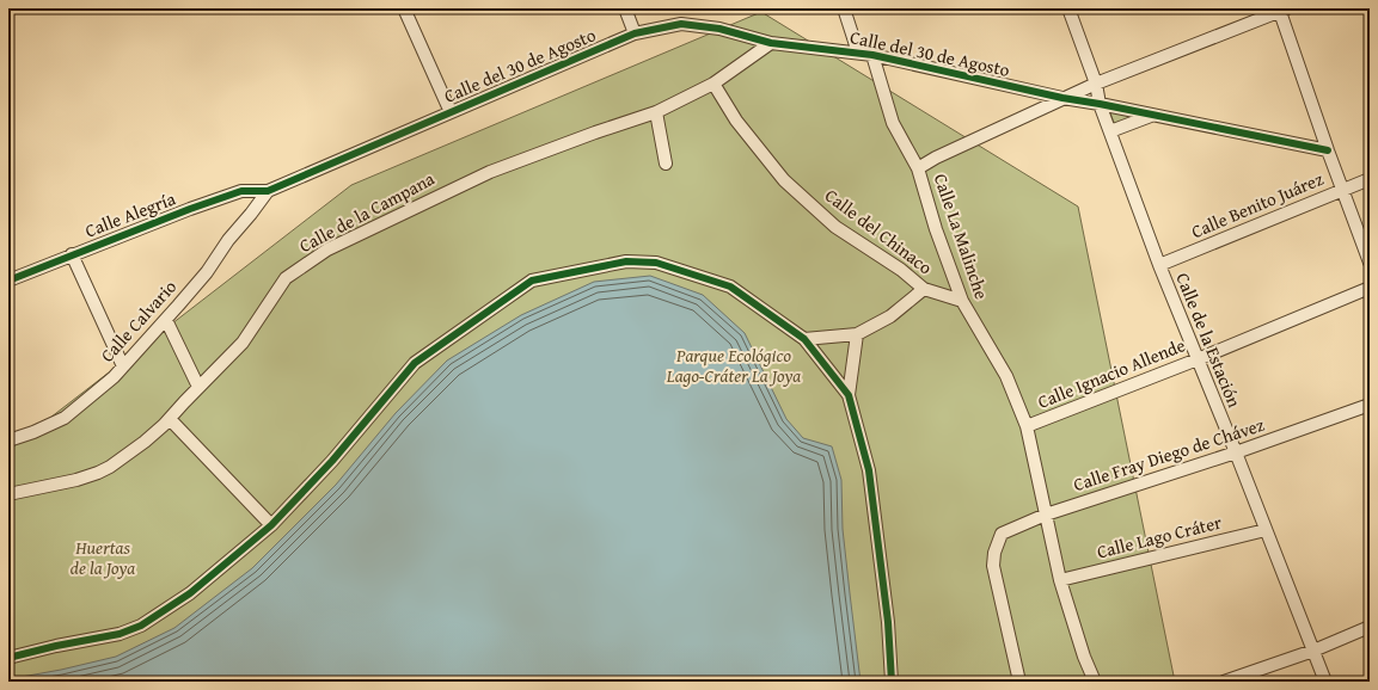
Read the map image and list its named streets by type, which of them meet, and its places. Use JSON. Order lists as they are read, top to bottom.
{
  "streets": {
    "street": [
      "Calle del 30 de Agosto",
      "Calle Benito Juárez",
      "Calle de la Campana",
      "Calle Alegría",
      "Calle del Chinaco",
      "Calle La Malinche",
      "Calle Calvario",
      "Calle de la Estación",
      "Calle Ignacio Allende",
      "Calle Fray Diego de Chávez",
      "Calle Lago Cráter"
    ]
  },
  "crossings": [
    ["Calle del 30 de Agosto", "Calle de la Campana"],
    ["Calle del 30 de Agosto", "Calle Alegría"],
    ["Calle del 30 de Agosto", "Calle La Malinche"],
    ["Calle del 30 de Agosto", "Calle Calvario"],
    ["Calle del 30 de Agosto", "Calle de la Estación"],
    ["Calle Benito Juárez", "Calle de la Estación"],
    ["Calle de la Campana", "Calle del Chinaco"],
    ["Calle Alegría", "Calle Calvario"],
    ["Calle del Chinaco", "Calle La Malinche"],
    ["Calle La Malinche", "Calle Ignacio Allende"],
    ["Calle La Malinche", "Calle Fray Diego de Chávez"],
    ["Calle La Malinche", "Calle Lago Cráter"],
    ["Calle de la Estación", "Calle Ignacio Allende"],
    ["Calle de la Estación", "Calle Fray Diego de Chávez"],
    ["Calle de la Estación", "Calle Lago Cráter"]
  ],
  "parks": ["Parque Ecológico Lago-Cráter La Joya", "Huertas de la Joya"]
}
